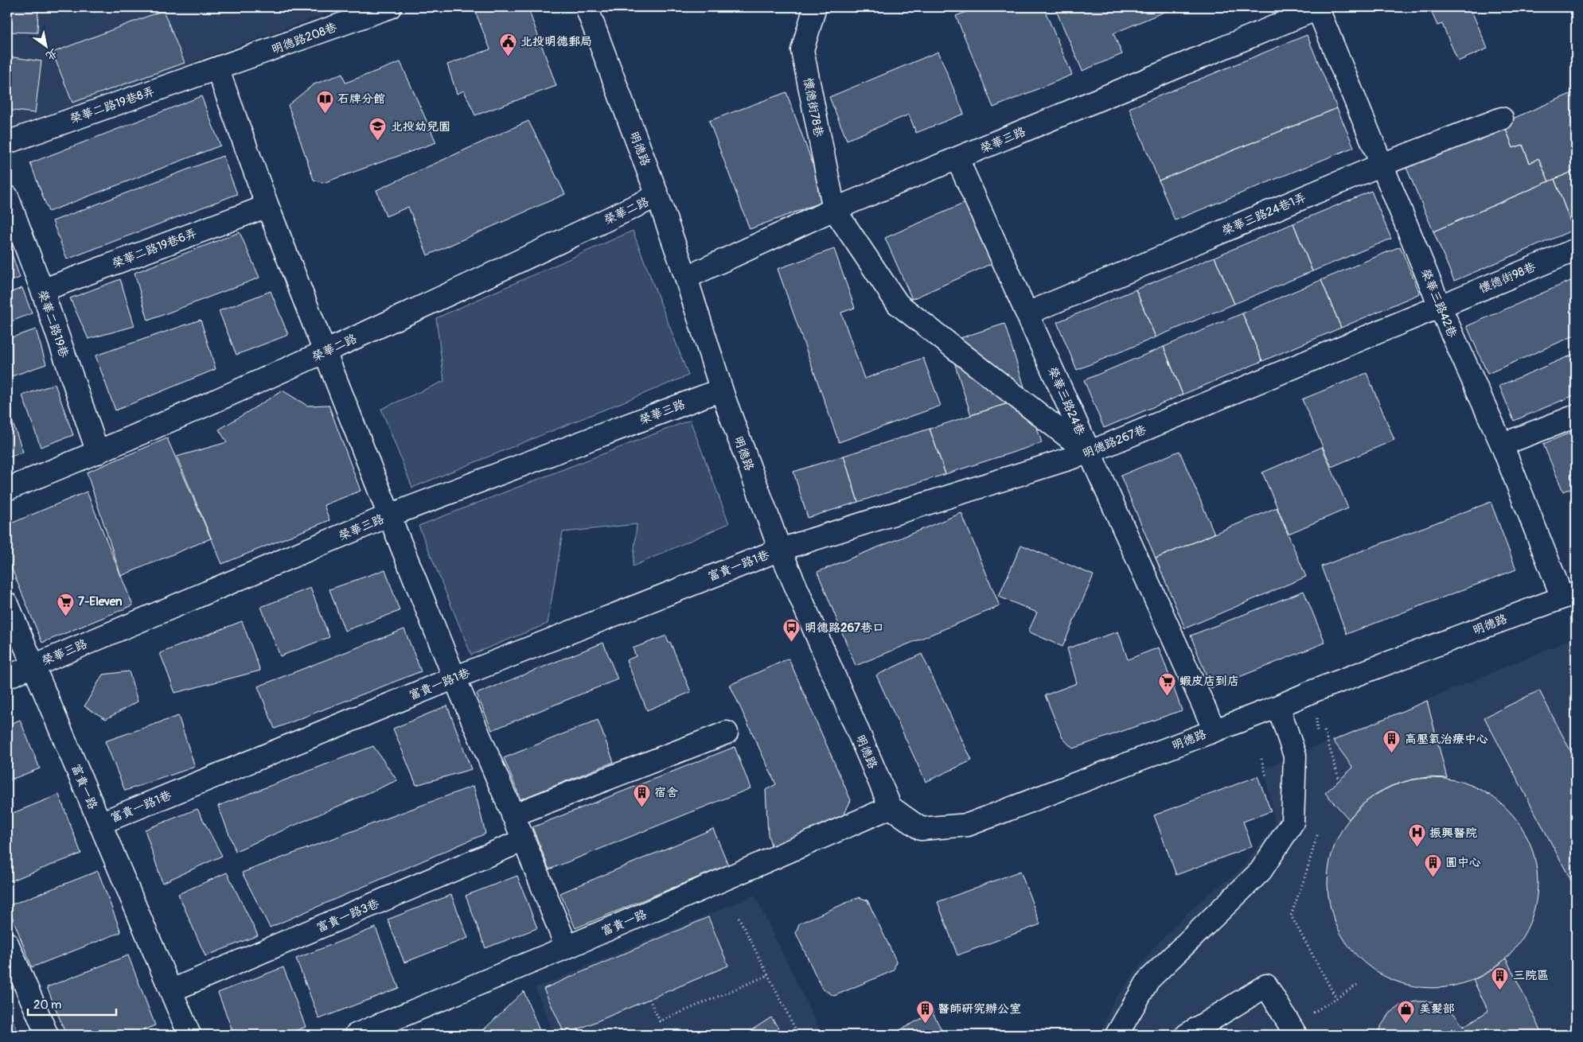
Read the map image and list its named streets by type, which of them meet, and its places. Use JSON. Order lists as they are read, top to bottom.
{
  "streets": {
    "street": [
      "明德路208巷",
      "榮華二路19巷8弄",
      "懷德街78巷",
      "榮華三路",
      "明德路",
      "榮華二路",
      "榮華三路24巷1弄",
      "榮華二路19巷6弄",
      "懷德街98巷",
      "榮華三路42巷",
      "榮華二路19巷",
      "榮華三路24巷",
      "明德路267巷",
      "富貴一路1巷",
      "富貴一路",
      "富貴一路3巷"
    ]
  },
  "crossings": [
    ["明德路208巷", "榮華二路19巷8弄"],
    ["懷德街78巷", "榮華三路"],
    ["榮華三路", "明德路"],
    ["榮華三路", "榮華三路42巷"],
    ["榮華三路", "榮華三路24巷"],
    ["榮華三路", "富貴一路"],
    ["明德路", "榮華二路"],
    ["明德路", "榮華三路42巷"],
    ["明德路", "榮華三路24巷"],
    ["明德路", "明德路267巷"],
    ["明德路", "富貴一路1巷"],
    ["明德路", "富貴一路"],
    ["榮華二路", "榮華二路19巷"],
    ["榮華三路24巷1弄", "榮華三路42巷"],
    ["榮華三路24巷1弄", "榮華三路24巷"],
    ["榮華二路19巷6弄", "榮華二路19巷"],
    ["懷德街98巷", "榮華三路42巷"],
    ["懷德街98巷", "明德路267巷"],
    ["榮華三路42巷", "明德路267巷"],
    ["榮華三路24巷", "明德路267巷"],
    ["明德路267巷", "富貴一路1巷"],
    ["富貴一路1巷", "富貴一路"],
    ["富貴一路", "富貴一路3巷"]
  ],
  "places": {
    "public building": ["北投明德郵局"],
    "library": ["石牌分館"],
    "school or university": ["北投幼兒園"],
    "supermarket": ["7-Eleven", "蝦皮店到店"],
    "bus stop": ["明德路267巷口"],
    "building": [
      "高壓氧治療中心",
      "宿舍",
      "圓中心",
      "三院區",
      "醫師研究辦公室"
    ],
    "hospital": ["振興醫院"],
    "shop": ["美髮部"]
  },
  "scale_bar": "20 m",
  "north": "bottom right"
}
